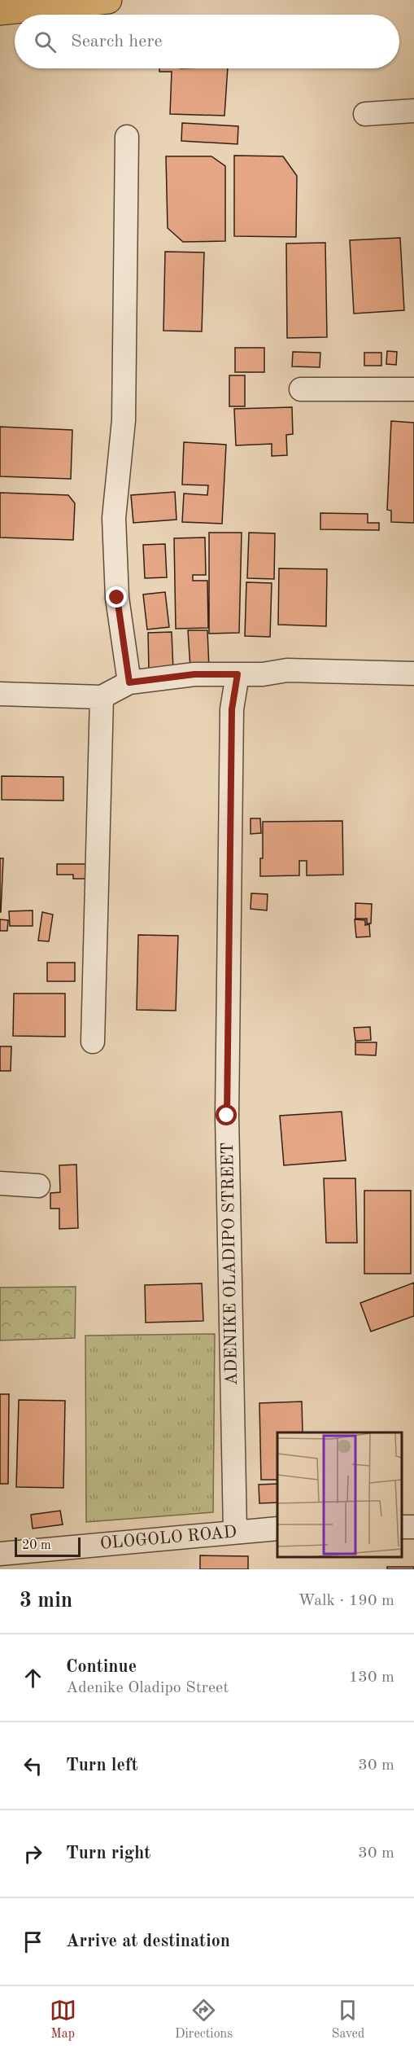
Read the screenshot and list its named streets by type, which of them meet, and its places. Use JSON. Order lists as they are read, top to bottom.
{
  "streets": {
    "street": ["ADENIKE OLADIPO STREET", "OLOGOLO ROAD"]
  },
  "crossings": [
    ["ADENIKE OLADIPO STREET", "OLOGOLO ROAD"]
  ],
  "scale_bar": "20 m",
  "page": {
    "search": "Search here",
    "scale": "20 m",
    "heading": ["3 min", "Walk · 190 m"],
    "list": [
      ["Continue", "Adenike Oladipo Street", "130 m"],
      ["Turn left", "30 m"],
      ["Turn right", "30 m"],
      "Arrive at destination"
    ],
    "nav": ["Map", "Directions", "Saved"]
  }
}
